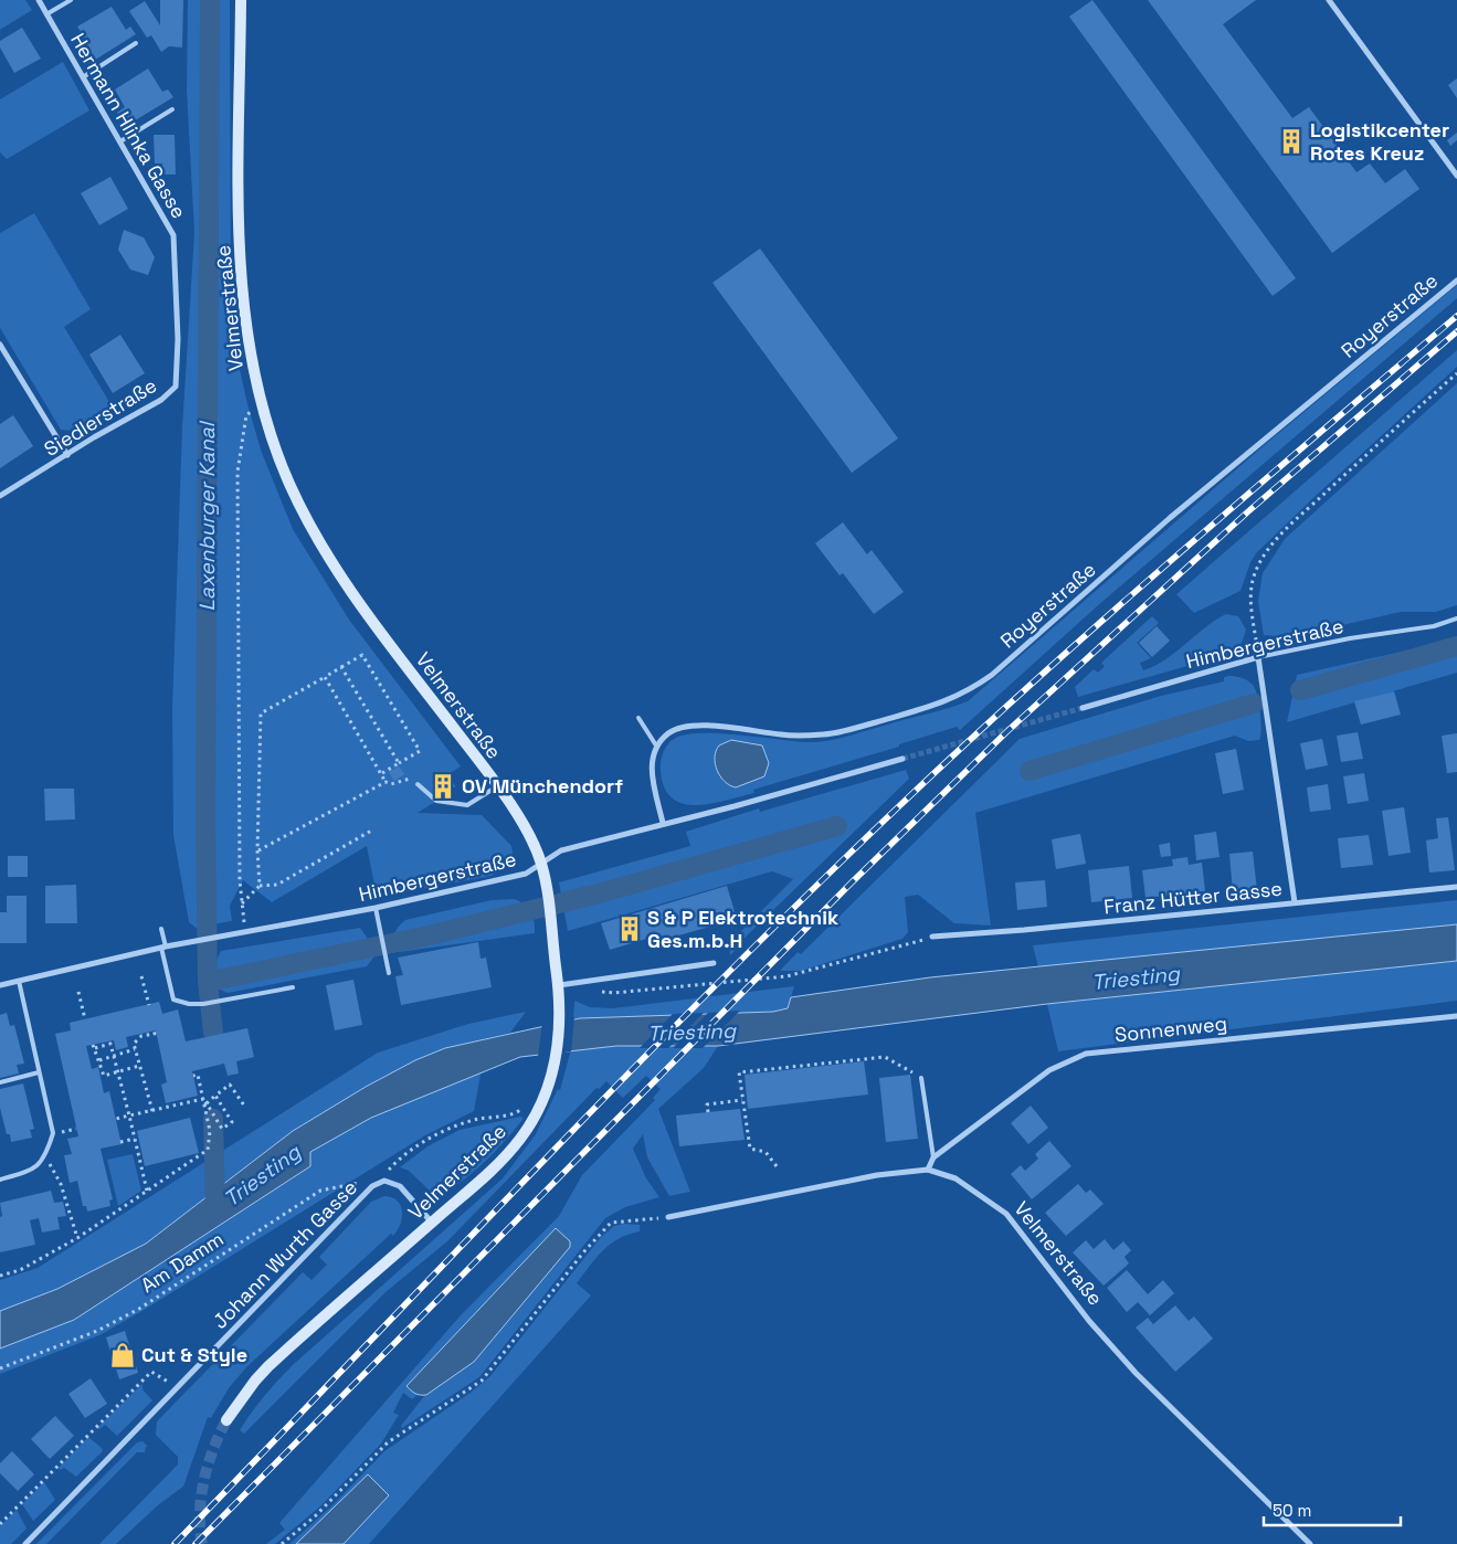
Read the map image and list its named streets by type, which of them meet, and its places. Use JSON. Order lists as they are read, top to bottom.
{
  "streets": {
    "street": [
      "Hermann Hlinka Gasse",
      "Velmerstraße",
      "Royerstraße",
      "Siedlerstraße",
      "Himbergerstraße",
      "Franz Hütter Gasse",
      "Sonnenweg",
      "Johann Wurth Gasse"
    ],
    "path": ["Am Damm"]
  },
  "crossings": [
    ["Hermann Hlinka Gasse", "Siedlerstraße"],
    ["Velmerstraße", "Himbergerstraße"],
    ["Velmerstraße", "Sonnenweg"],
    ["Velmerstraße", "Johann Wurth Gasse"],
    ["Johann Wurth Gasse", "Am Damm"]
  ],
  "water": ["Laxenburger Kanal", "Triesting"],
  "places": {
    "building": ["Logistikcenter Rotes Kreuz", "OV Münchendorf", "S & P Elektrotechnik Ges.m.b.H"],
    "shop": ["Cut & Style"]
  },
  "scale_bar": "50 m"
}
